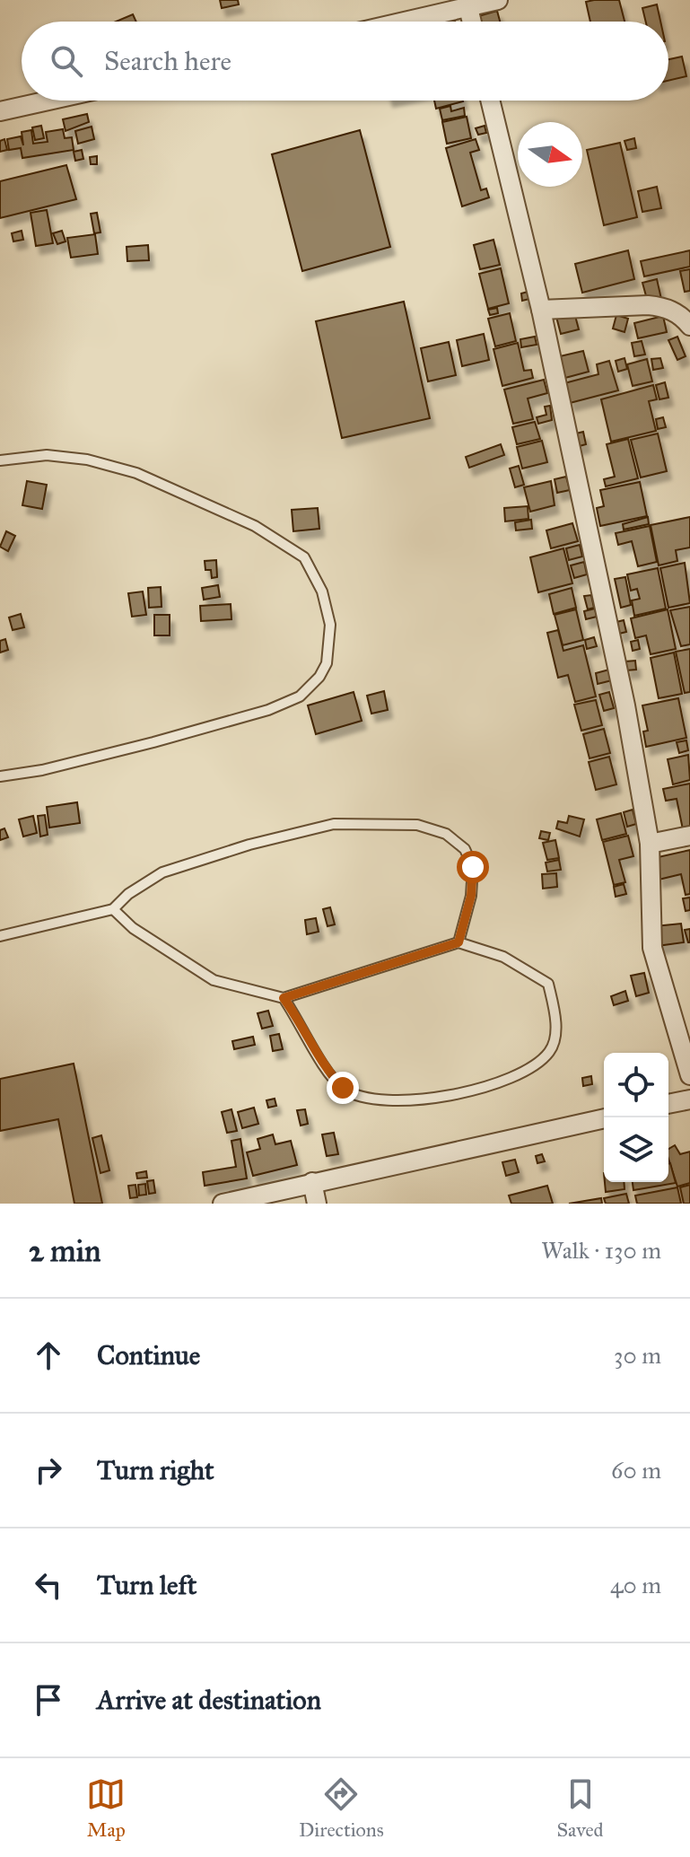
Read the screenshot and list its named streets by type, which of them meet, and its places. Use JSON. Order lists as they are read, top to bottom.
{
  "north": "right",
  "page": {
    "search": "Search here",
    "heading": ["2 min", "Walk · 130 m"],
    "list": [
      ["Continue", "30 m"],
      ["Turn right", "60 m"],
      ["Turn left", "40 m"],
      "Arrive at destination"
    ],
    "nav": ["Map", "Directions", "Saved"]
  }
}
